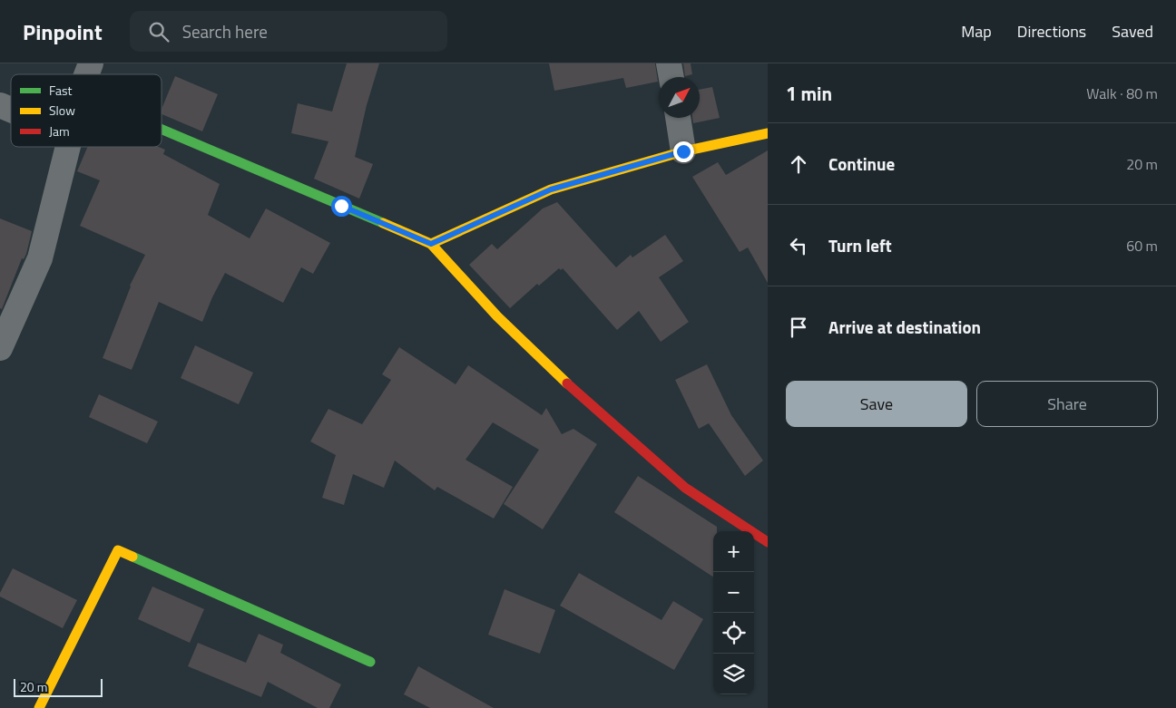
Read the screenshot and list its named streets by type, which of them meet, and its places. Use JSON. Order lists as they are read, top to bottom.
{
  "legend": ["Fast", "Slow", "Jam"],
  "scale_bar": "20 m",
  "north": "top right",
  "page": {
    "header": "Pinpoint",
    "search": "Search here",
    "nav": ["Map", "Directions", "Saved"],
    "heading": ["1 min", "Walk · 80 m"],
    "list": [
      ["Continue", "20 m"],
      ["Turn left", "60 m"],
      "Arrive at destination"
    ],
    "buttons": ["Save", "Share"],
    "map_buttons": ["+", "−"],
    "scale": "20 m"
  }
}
